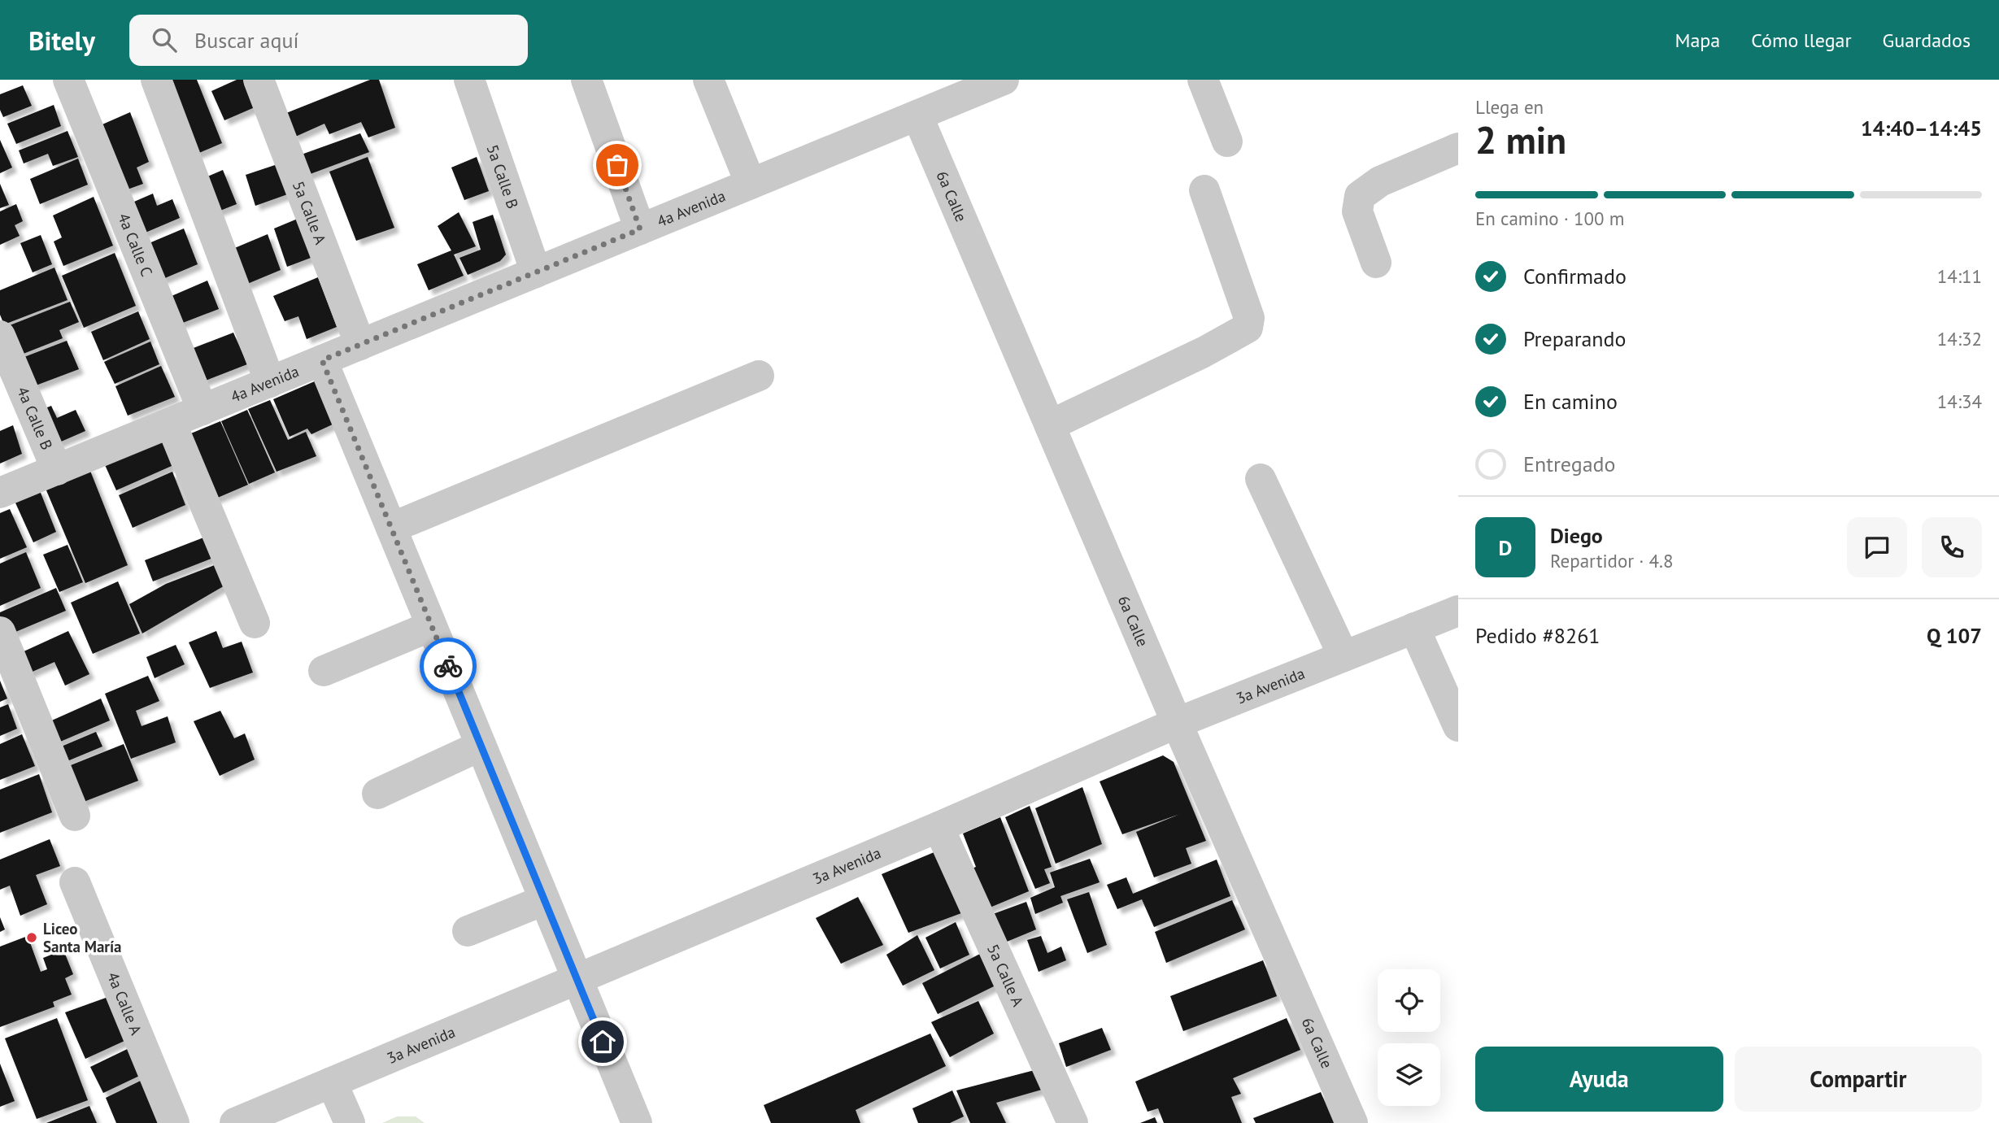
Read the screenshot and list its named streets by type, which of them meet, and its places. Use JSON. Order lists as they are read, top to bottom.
{
  "streets": {
    "street": [
      "5a Calle B",
      "6a Calle",
      "4a Avenida",
      "5a Calle A",
      "4a Calle C",
      "4a Calle B",
      "3a Avenida",
      "4a Calle A"
    ]
  },
  "crossings": [
    ["5a Calle B", "4a Avenida"],
    ["6a Calle", "4a Avenida"],
    ["6a Calle", "3a Avenida"],
    ["4a Avenida", "5a Calle A"],
    ["4a Avenida", "4a Calle C"],
    ["4a Avenida", "4a Calle B"],
    ["5a Calle A", "3a Avenida"]
  ],
  "places": ["Liceo Santa María"],
  "page": {
    "header": "Bitely",
    "search": "Buscar aquí",
    "nav": ["Mapa", "Cómo llegar", "Guardados"],
    "heading": ["2 min", "Llega en", "14:40–14:45"],
    "panel": [
      "Diego",
      "Repartidor · 4.8",
      "Pedido #8261",
      "Q 107"
    ],
    "bar": "En camino · 100 m",
    "list": [
      ["Confirmado", "14:11"],
      ["Preparando", "14:32"],
      ["En camino", "14:34"],
      "Entregado"
    ],
    "round": "D",
    "buttons": ["Ayuda", "Compartir"]
  }
}
